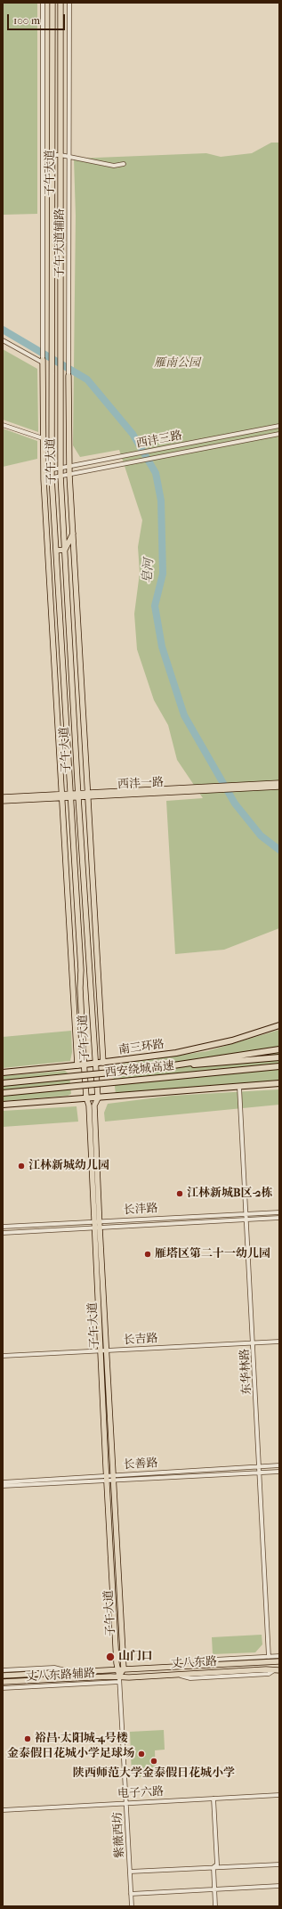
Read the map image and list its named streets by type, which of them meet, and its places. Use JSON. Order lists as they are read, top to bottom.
{
  "streets": {
    "highway": ["南三环路", "西安绕城高速"],
    "main road": ["子午大道", "西沣一路", "丈八东路"],
    "street": [
      "子午大道辅路",
      "西沣三路",
      "长沣路",
      "长吉路",
      "东华林路",
      "长善路",
      "丈八东路辅路",
      "电子六路",
      "紫薇西坊"
    ]
  },
  "crossings": [
    ["子午大道", "西沣三路"],
    ["子午大道", "西沣一路"],
    ["子午大道", "南三环路"],
    ["子午大道", "长沣路"],
    ["子午大道", "长吉路"],
    ["子午大道", "长善路"],
    ["子午大道", "丈八东路"],
    ["子午大道", "丈八东路辅路"],
    ["子午大道", "紫薇西坊"],
    ["长沣路", "东华林路"],
    ["长吉路", "东华林路"],
    ["东华林路", "长善路"],
    ["丈八东路", "丈八东路辅路"],
    ["丈八东路", "紫薇西坊"],
    ["丈八东路辅路", "紫薇西坊"],
    ["电子六路", "紫薇西坊"]
  ],
  "water": ["皂河"],
  "parks": ["雁南公园"],
  "places": [
    "江林新城幼儿园",
    "江林新城B区-2栋",
    "雁塔区第二十一幼儿园",
    "山门口",
    "裕昌·太阳城-4号楼",
    "金泰假日花城小学足球场",
    "陕西师范大学金泰假日花城小学"
  ],
  "scale_bar": "100 m"
}
